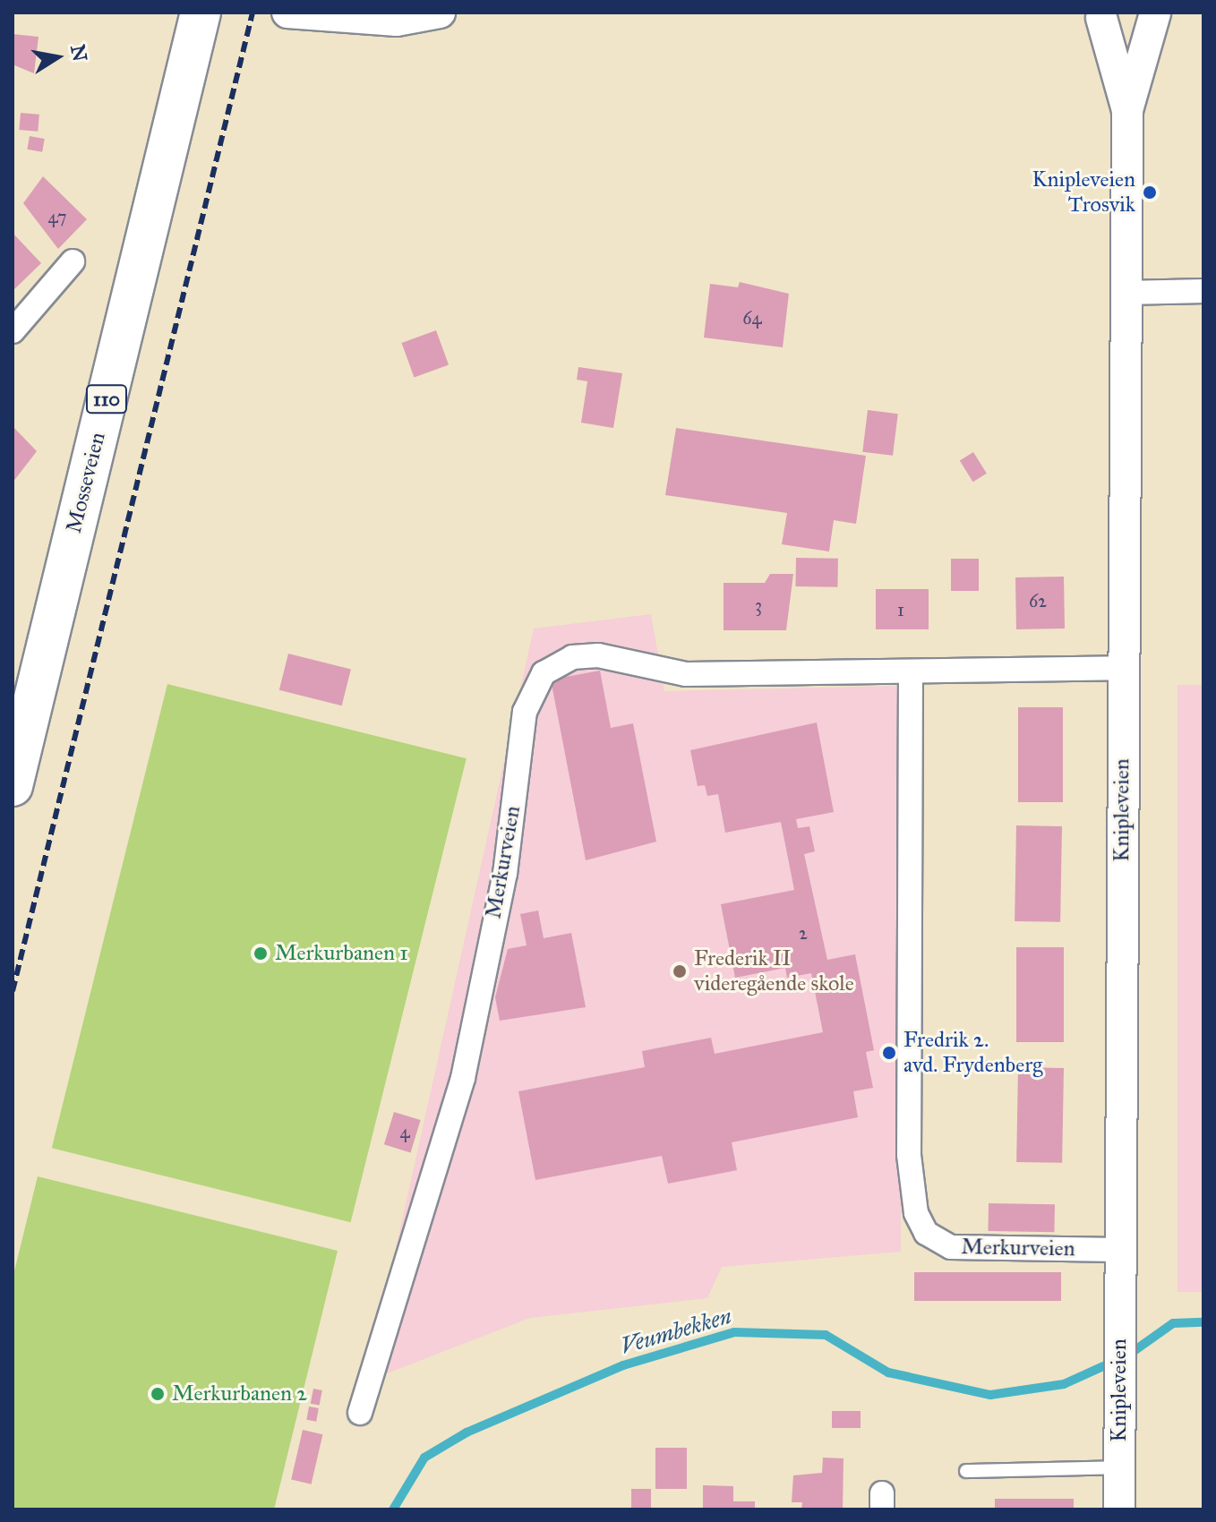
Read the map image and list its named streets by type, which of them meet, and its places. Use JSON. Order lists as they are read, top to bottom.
{
  "streets": {
    "highway": ["110", "Mosseveien"],
    "street": ["Knipleveien", "Merkurveien"]
  },
  "crossings": [
    ["Knipleveien", "Merkurveien"]
  ],
  "water": ["Veumbekken"],
  "places": [
    "Knipleveien Trosvik",
    "Merkurbanen 1",
    "Frederik II videregående skole",
    "Fredrik 2. avd. Frydenberg",
    "Merkurbanen 2"
  ],
  "house_numbers": [
    "47",
    "64",
    "62",
    "3",
    "1",
    "2",
    "4"
  ],
  "north": "right"
}
